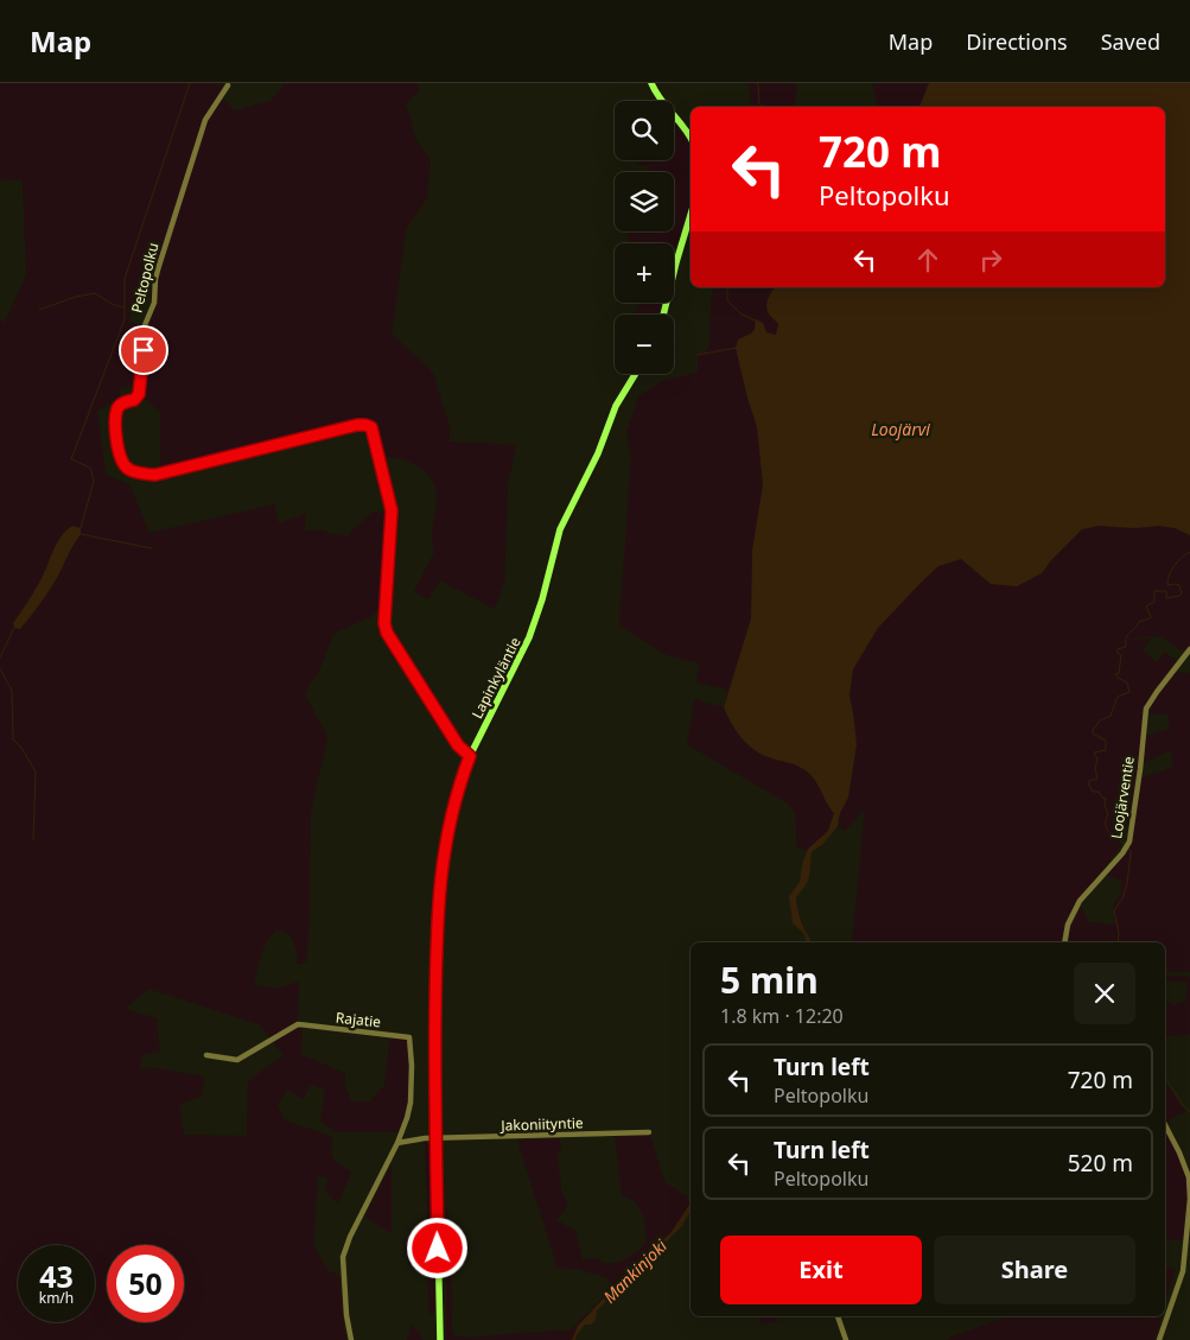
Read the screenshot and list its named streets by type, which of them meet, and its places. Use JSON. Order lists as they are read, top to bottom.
{
  "streets": {
    "main road": ["Lapinkyläntie"],
    "street": [
      "Peltopolku",
      "Loojärventie",
      "Rajatie",
      "Jakoniityntie"
    ]
  },
  "crossings": [
    ["Peltopolku", "Lapinkyläntie"],
    ["Lapinkyläntie", "Jakoniityntie"],
    ["Rajatie", "Jakoniityntie"]
  ],
  "water": ["Loojärvi", "Mankinjoki"],
  "page": {
    "header": "Map",
    "nav": ["Map", "Directions", "Saved"],
    "map_buttons": ["+", "−"],
    "turn": ["720 m", "Peltopolku"],
    "heading": ["5 min", "1.8 km · 12:20"],
    "list": [
      {
        "name": "Turn left",
        "note": "Peltopolku",
        "value": "720 m"
      },
      {
        "name": "Turn left",
        "note": "Peltopolku",
        "value": "520 m"
      }
    ],
    "buttons": ["Exit", "Share"],
    "speed": "43 km/h",
    "limit": "50"
  }
}
